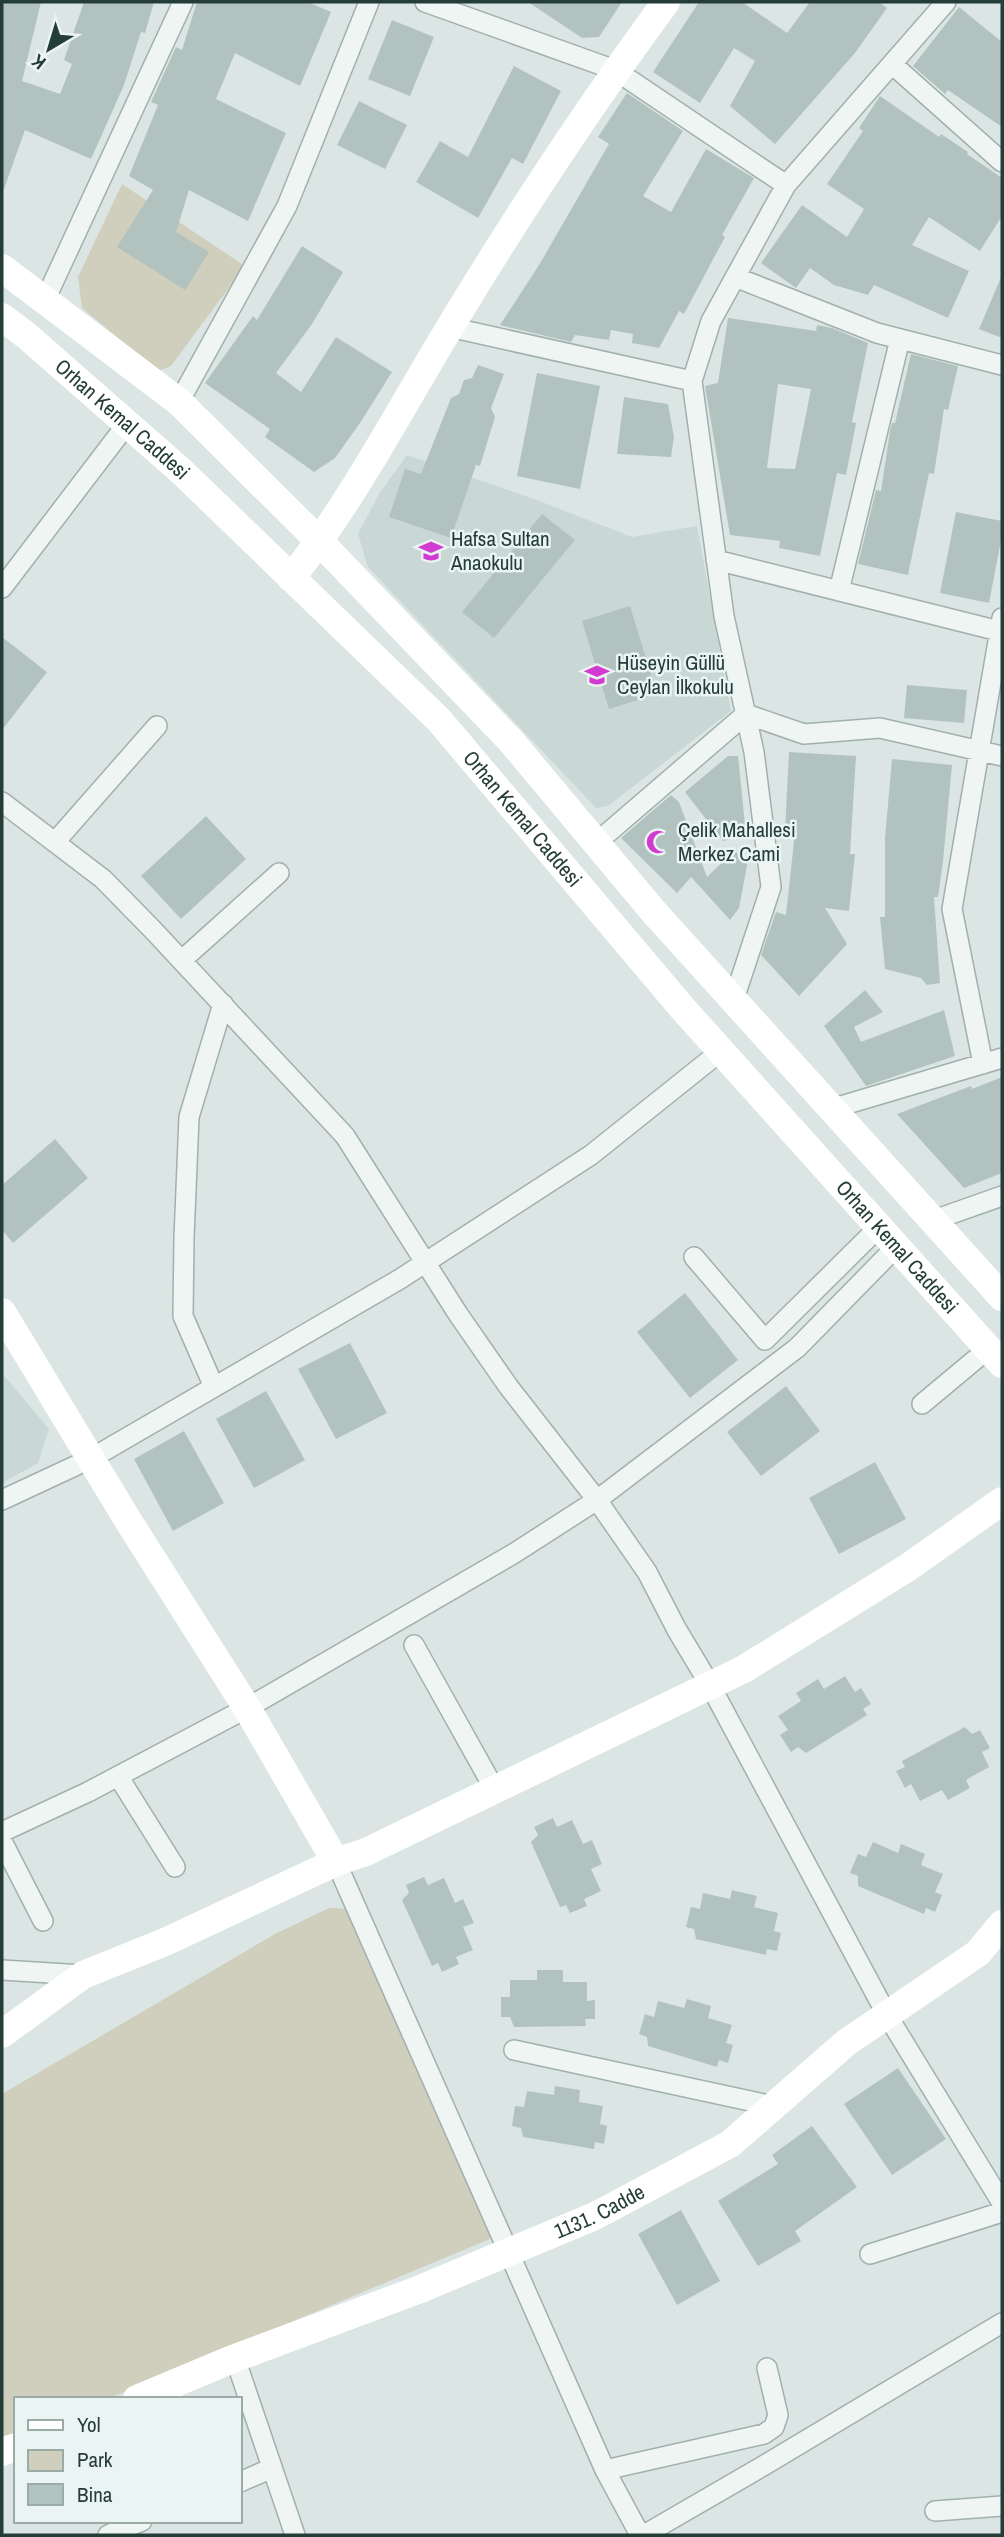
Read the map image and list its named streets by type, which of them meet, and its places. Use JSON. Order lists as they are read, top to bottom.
{
  "streets": {
    "street": ["Orhan Kemal Caddesi", "1131. Cadde"]
  },
  "places": {
    "school or university": ["Hafsa Sultan Anaokulu", "Hüseyin Güllü Ceylan İlkokulu"],
    "mosque": ["Çelik Mahallesi Merkez Cami"]
  },
  "legend": ["Yol", "Park", "Bina"],
  "north": "bottom left"
}
